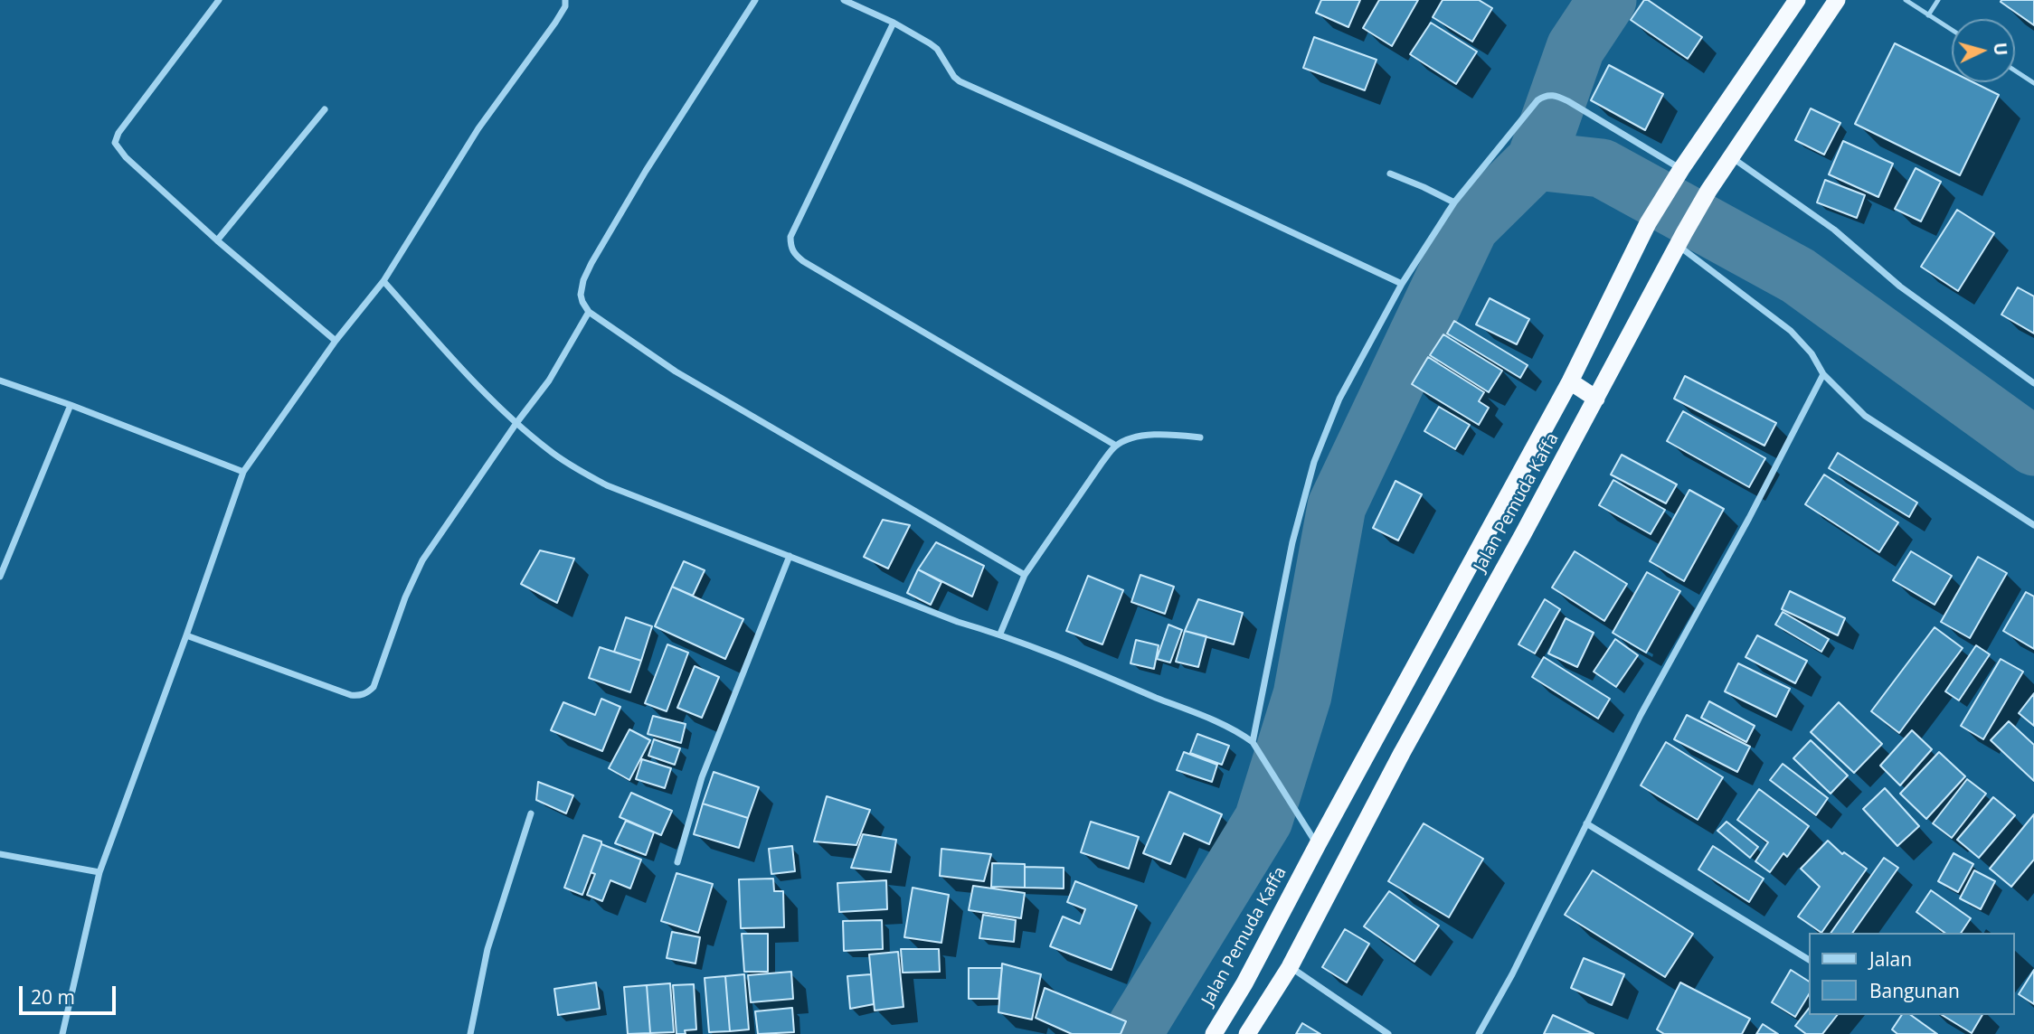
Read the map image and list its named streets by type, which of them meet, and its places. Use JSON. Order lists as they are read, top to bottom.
{
  "streets": {
    "highway": ["Jalan Pemuda Kaffa"]
  },
  "legend": ["Jalan", "Bangunan"],
  "scale_bar": "20 m",
  "north": "right"
}
